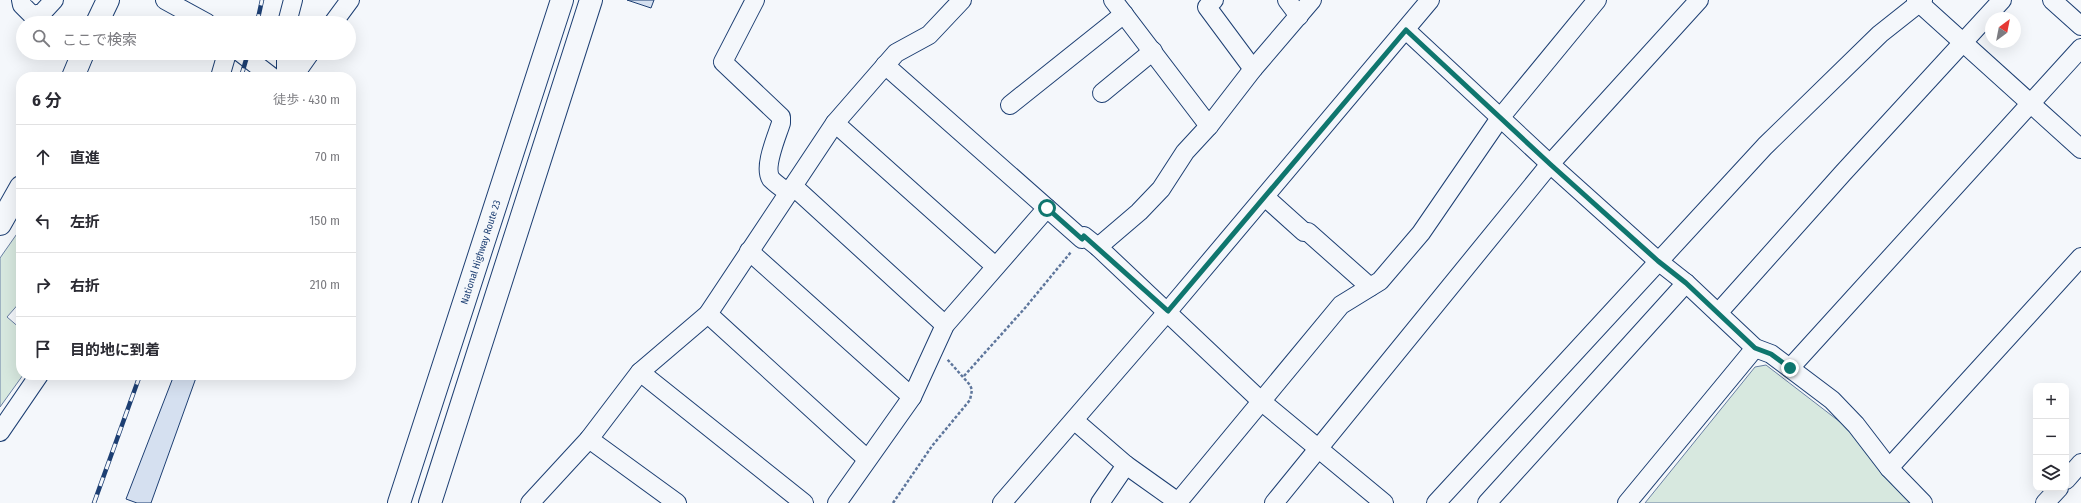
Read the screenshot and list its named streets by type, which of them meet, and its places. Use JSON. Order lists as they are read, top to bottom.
{
  "streets": {
    "main road": ["National Highway Route 23"]
  },
  "north": "top right",
  "page": {
    "search": "ここで検索",
    "heading": ["6 分", "徒歩 · 430 m"],
    "list": [
      ["直進", "70 m"],
      ["左折", "150 m"],
      ["右折", "210 m"],
      "目的地に到着"
    ],
    "map_buttons": ["+", "−"]
  }
}
